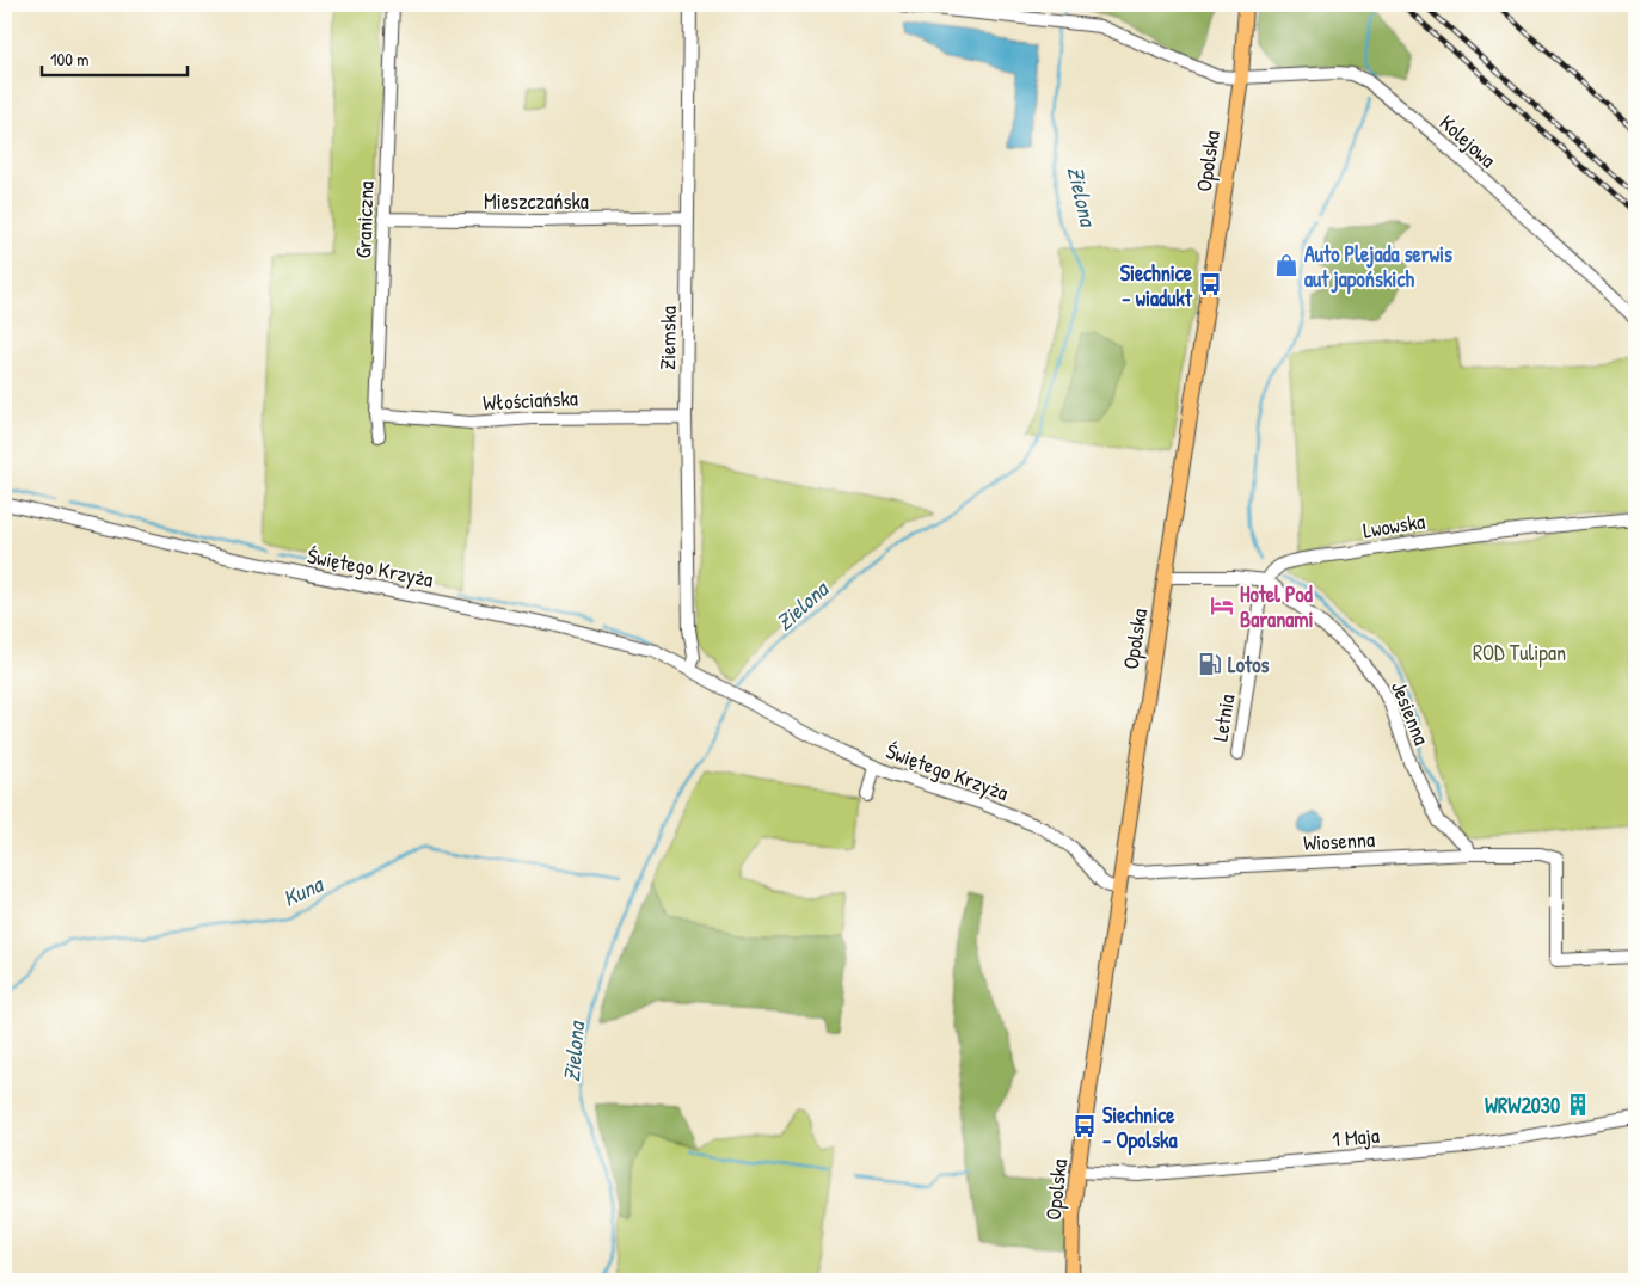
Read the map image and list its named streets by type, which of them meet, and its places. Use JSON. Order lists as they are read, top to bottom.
{
  "streets": {
    "main road": ["Opolska"],
    "street": [
      "Kolejowa",
      "Mieszczańska",
      "Graniczna",
      "Ziemska",
      "Włościańska",
      "Lwowska",
      "Świętego Krzyża",
      "Jesienna",
      "Letnia",
      "Wiosenna",
      "1 Maja"
    ]
  },
  "crossings": [
    ["Kolejowa", "Opolska"],
    ["Opolska", "Świętego Krzyża"],
    ["Opolska", "Wiosenna"],
    ["Opolska", "1 Maja"],
    ["Mieszczańska", "Graniczna"],
    ["Mieszczańska", "Ziemska"],
    ["Graniczna", "Włościańska"],
    ["Ziemska", "Włościańska"],
    ["Ziemska", "Świętego Krzyża"],
    ["Lwowska", "Jesienna"],
    ["Lwowska", "Letnia"],
    ["Jesienna", "Letnia"],
    ["Jesienna", "Wiosenna"]
  ],
  "water": ["Zielona", "Kuna"],
  "parks": ["ROD Tulipan"],
  "places": {
    "shop": ["Auto Plejada serwis aut japońskich"],
    "bus stop": ["Siechnice - wiadukt", "Siechnice - Opolska"],
    "hotel": ["Hotel Pod Baranami"],
    "fuel station": ["Lotos"],
    "building": ["WRW2030"]
  },
  "scale_bar": "100 m"
}
